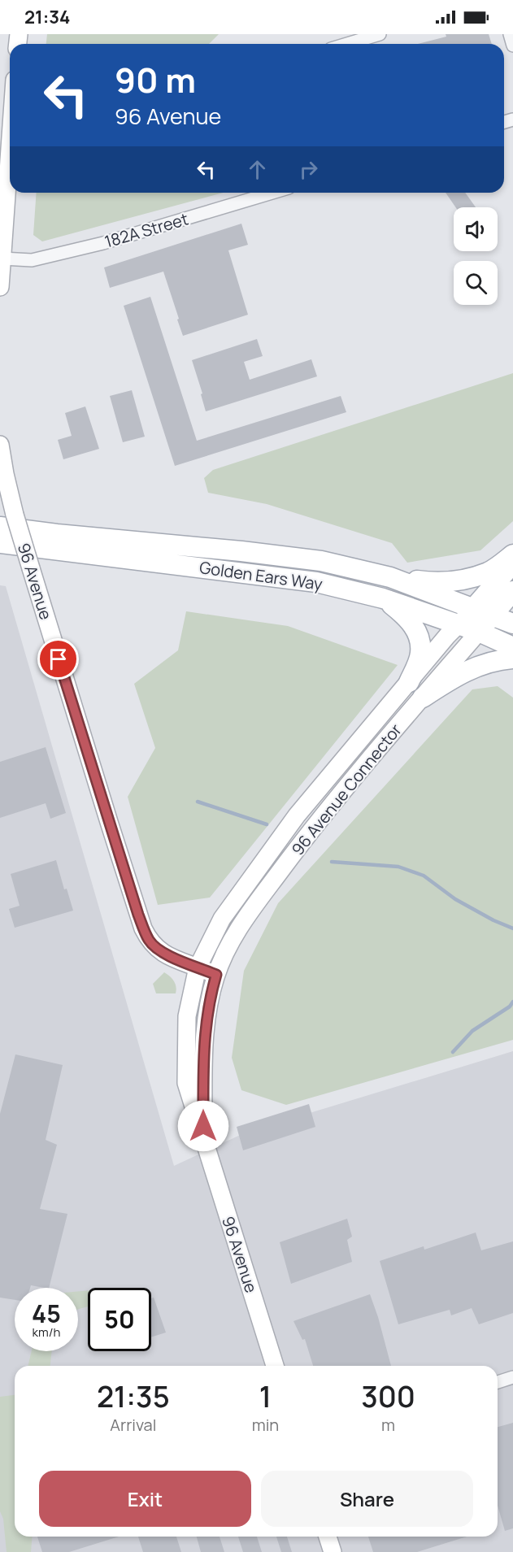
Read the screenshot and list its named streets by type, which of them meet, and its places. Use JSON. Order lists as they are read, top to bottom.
{
  "streets": {
    "main road": ["Golden Ears Way", "96 Avenue", "96 Avenue Connector"],
    "street": ["182A Street"]
  },
  "crossings": [
    ["Golden Ears Way", "96 Avenue"],
    ["Golden Ears Way", "96 Avenue Connector"],
    ["96 Avenue", "96 Avenue Connector"]
  ],
  "page": {
    "status": "21:34",
    "turn": ["90 m", "96 Avenue"],
    "speed": "45 km/h",
    "limit": "50",
    "eta": [
      "21:35",
      "Arrival",
      "1",
      "min",
      "300",
      "m"
    ],
    "buttons": ["Exit", "Share"]
  }
}
